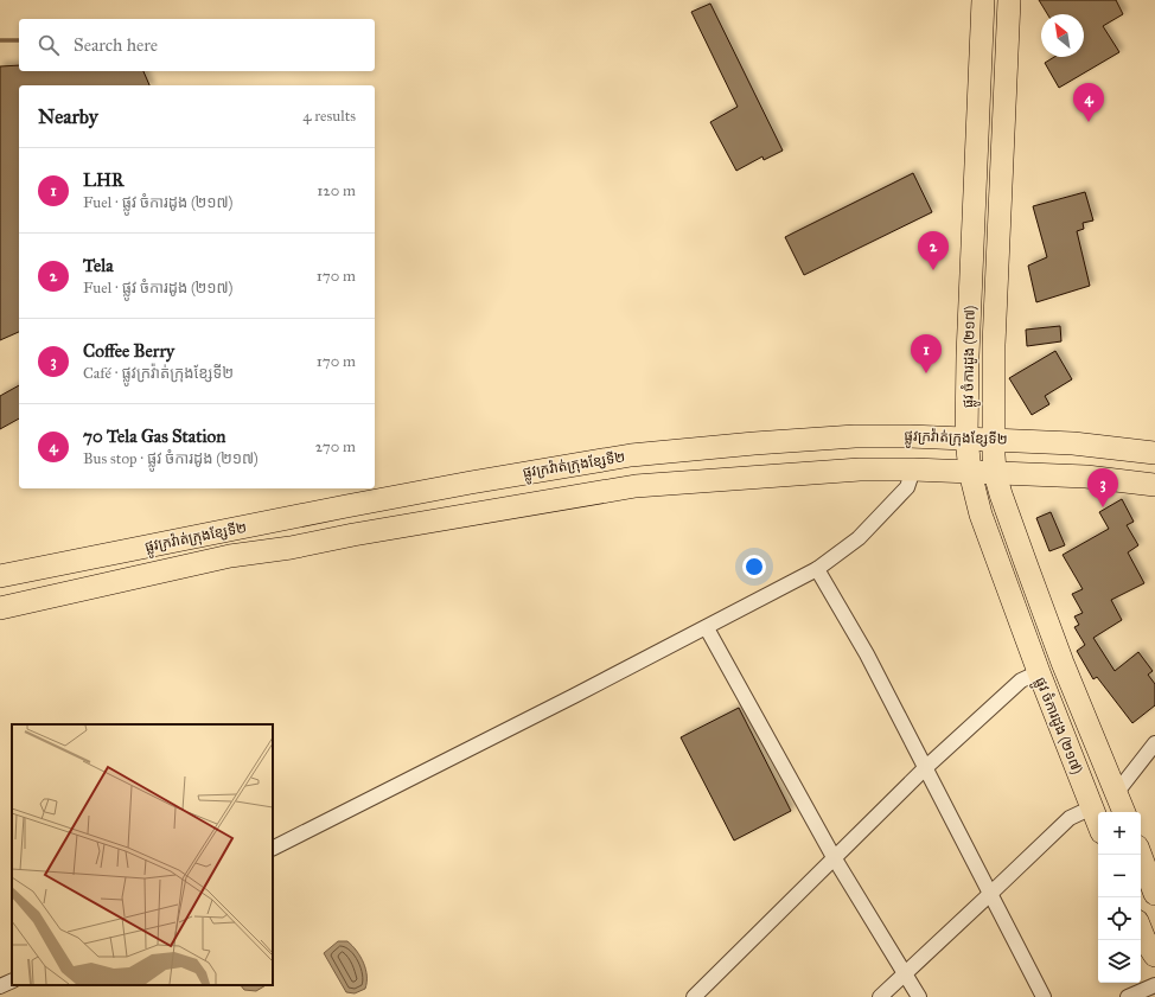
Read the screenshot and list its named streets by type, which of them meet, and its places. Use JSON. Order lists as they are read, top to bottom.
{
  "streets": {
    "main road": ["ផ្លូវ ចំការដូង (២១៧)", "ផ្លូវក្រវ៉ាត់ក្រុងខ្សែទី២"]
  },
  "crossings": [
    ["ផ្លូវ ចំការដូង (២១៧)", "ផ្លូវក្រវ៉ាត់ក្រុងខ្សែទី២"]
  ],
  "north": "top left",
  "page": {
    "search": "Search here",
    "pins": [
      "4",
      "2",
      "1",
      "3"
    ],
    "heading": ["Nearby", "4 results"],
    "list": [
      {
        "mark": "1",
        "name": "LHR",
        "note": "Fuel · ផ្លូវ ចំការដូង (២១៧)",
        "value": "120 m"
      },
      {
        "mark": "2",
        "name": "Tela",
        "note": "Fuel · ផ្លូវ ចំការដូង (២១៧)",
        "value": "170 m"
      },
      {
        "mark": "3",
        "name": "Coffee Berry",
        "note": "Café · ផ្លូវក្រវ៉ាត់ក្រុងខ្សែទី២",
        "value": "170 m"
      },
      {
        "mark": "4",
        "name": "70 Tela Gas Station",
        "note": "Bus stop · ផ្លូវ ចំការដូង (២១៧)",
        "value": "270 m"
      }
    ],
    "map_buttons": ["+", "−"]
  }
}
